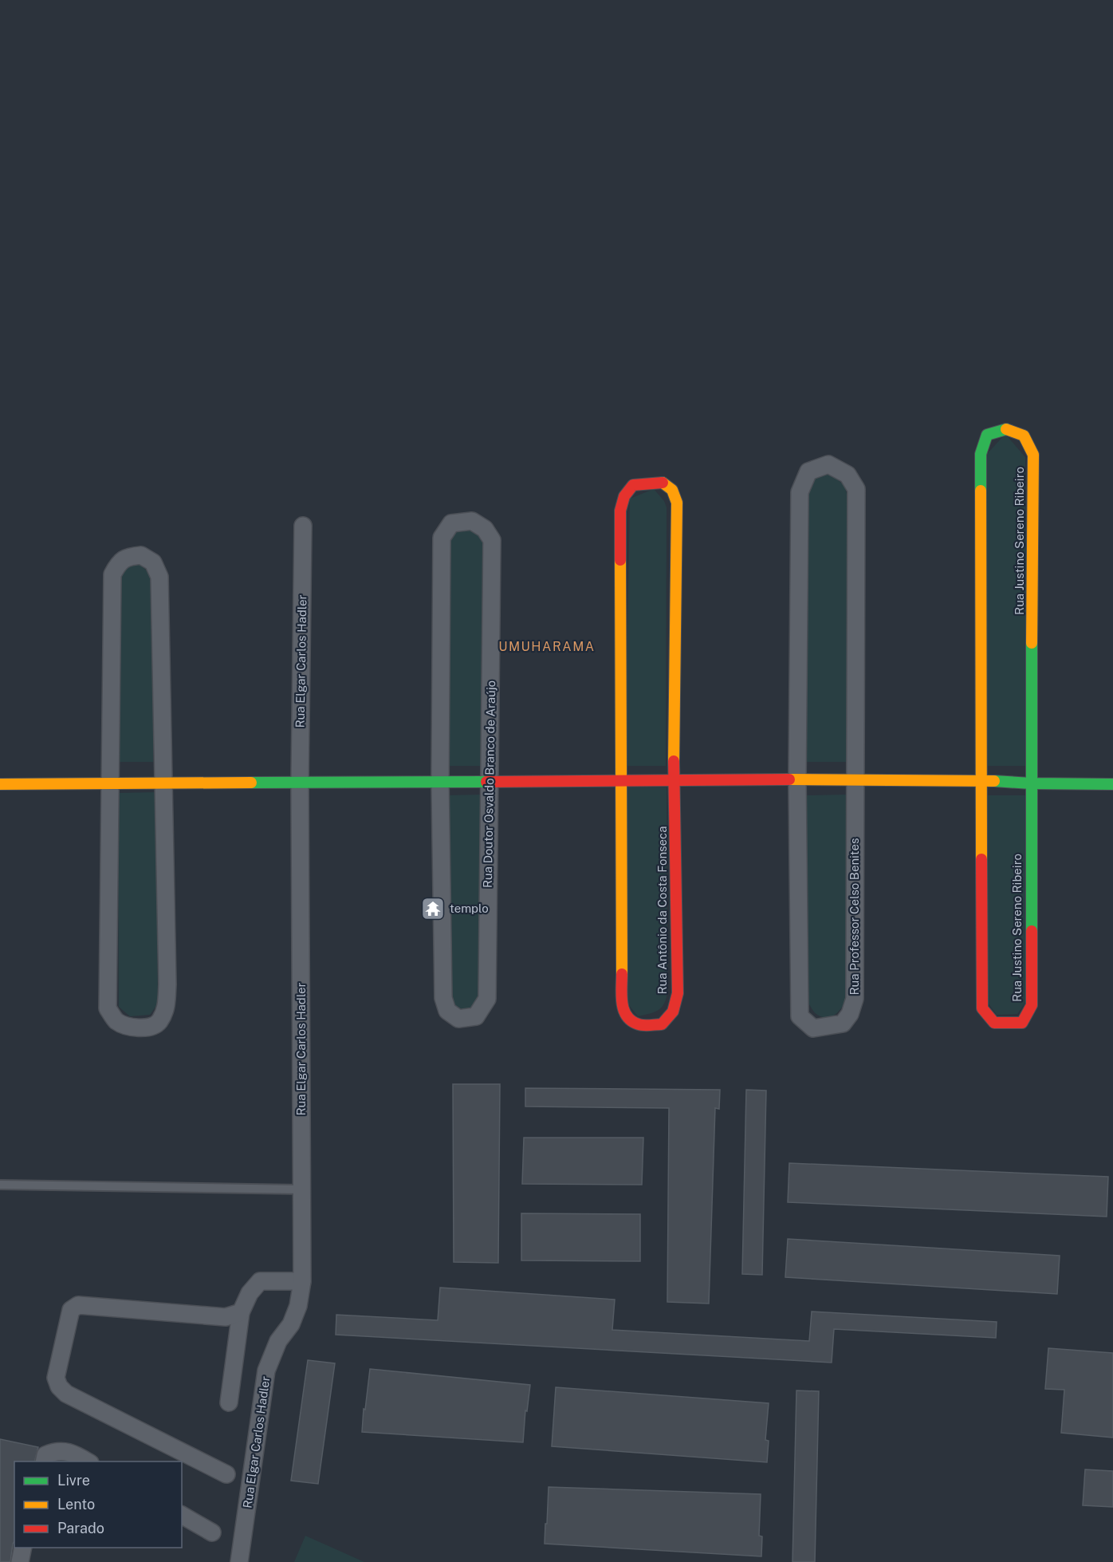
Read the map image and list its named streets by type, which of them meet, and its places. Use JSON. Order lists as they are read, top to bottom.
{
  "streets": {
    "street": [
      "Rua Justino Sereno Ribeiro",
      "Rua Elgar Carlos Hadler",
      "Rua Doutor Osvaldo Branco de Araújo",
      "Rua Antônio da Costa Fonseca",
      "Rua Professor Celso Benites"
    ]
  },
  "districts": ["UMUHARAMA"],
  "places": {
    "temple": ["templo"]
  },
  "legend": ["Livre", "Lento", "Parado"]
}
